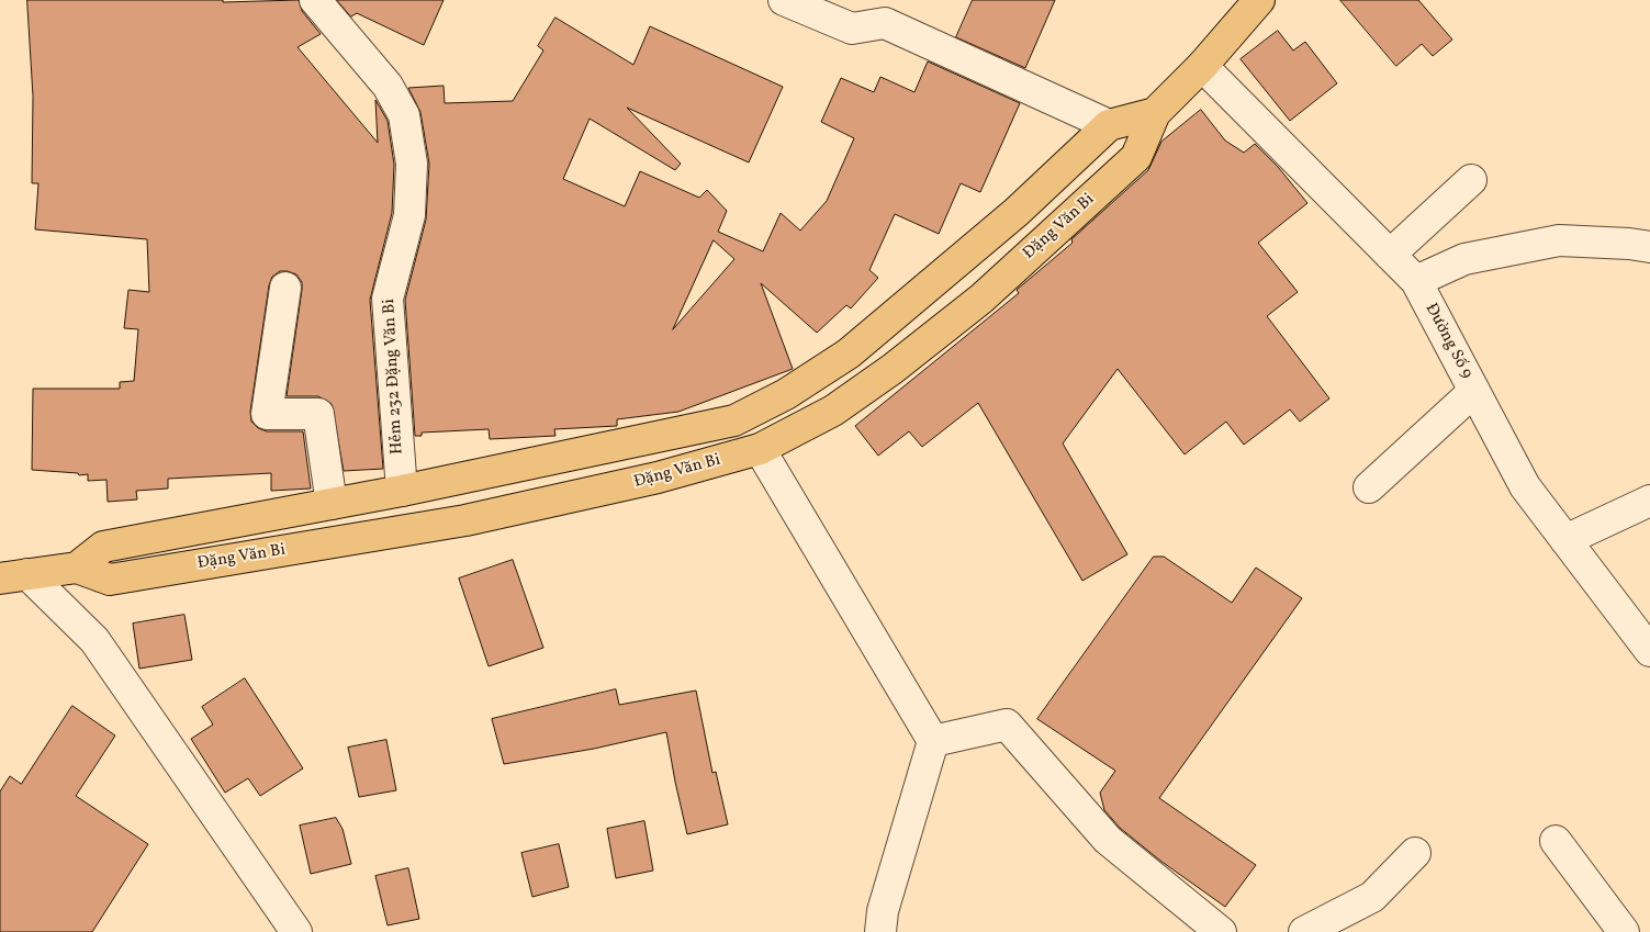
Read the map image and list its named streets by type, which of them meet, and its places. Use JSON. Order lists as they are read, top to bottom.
{
  "streets": {
    "main road": ["Đặng Văn Bi"],
    "street": ["Đường Số 9", "Hẻm 232 Đặng Văn Bi"]
  },
  "crossings": [
    ["Đặng Văn Bi", "Đường Số 9"],
    ["Đặng Văn Bi", "Hẻm 232 Đặng Văn Bi"]
  ]
}
